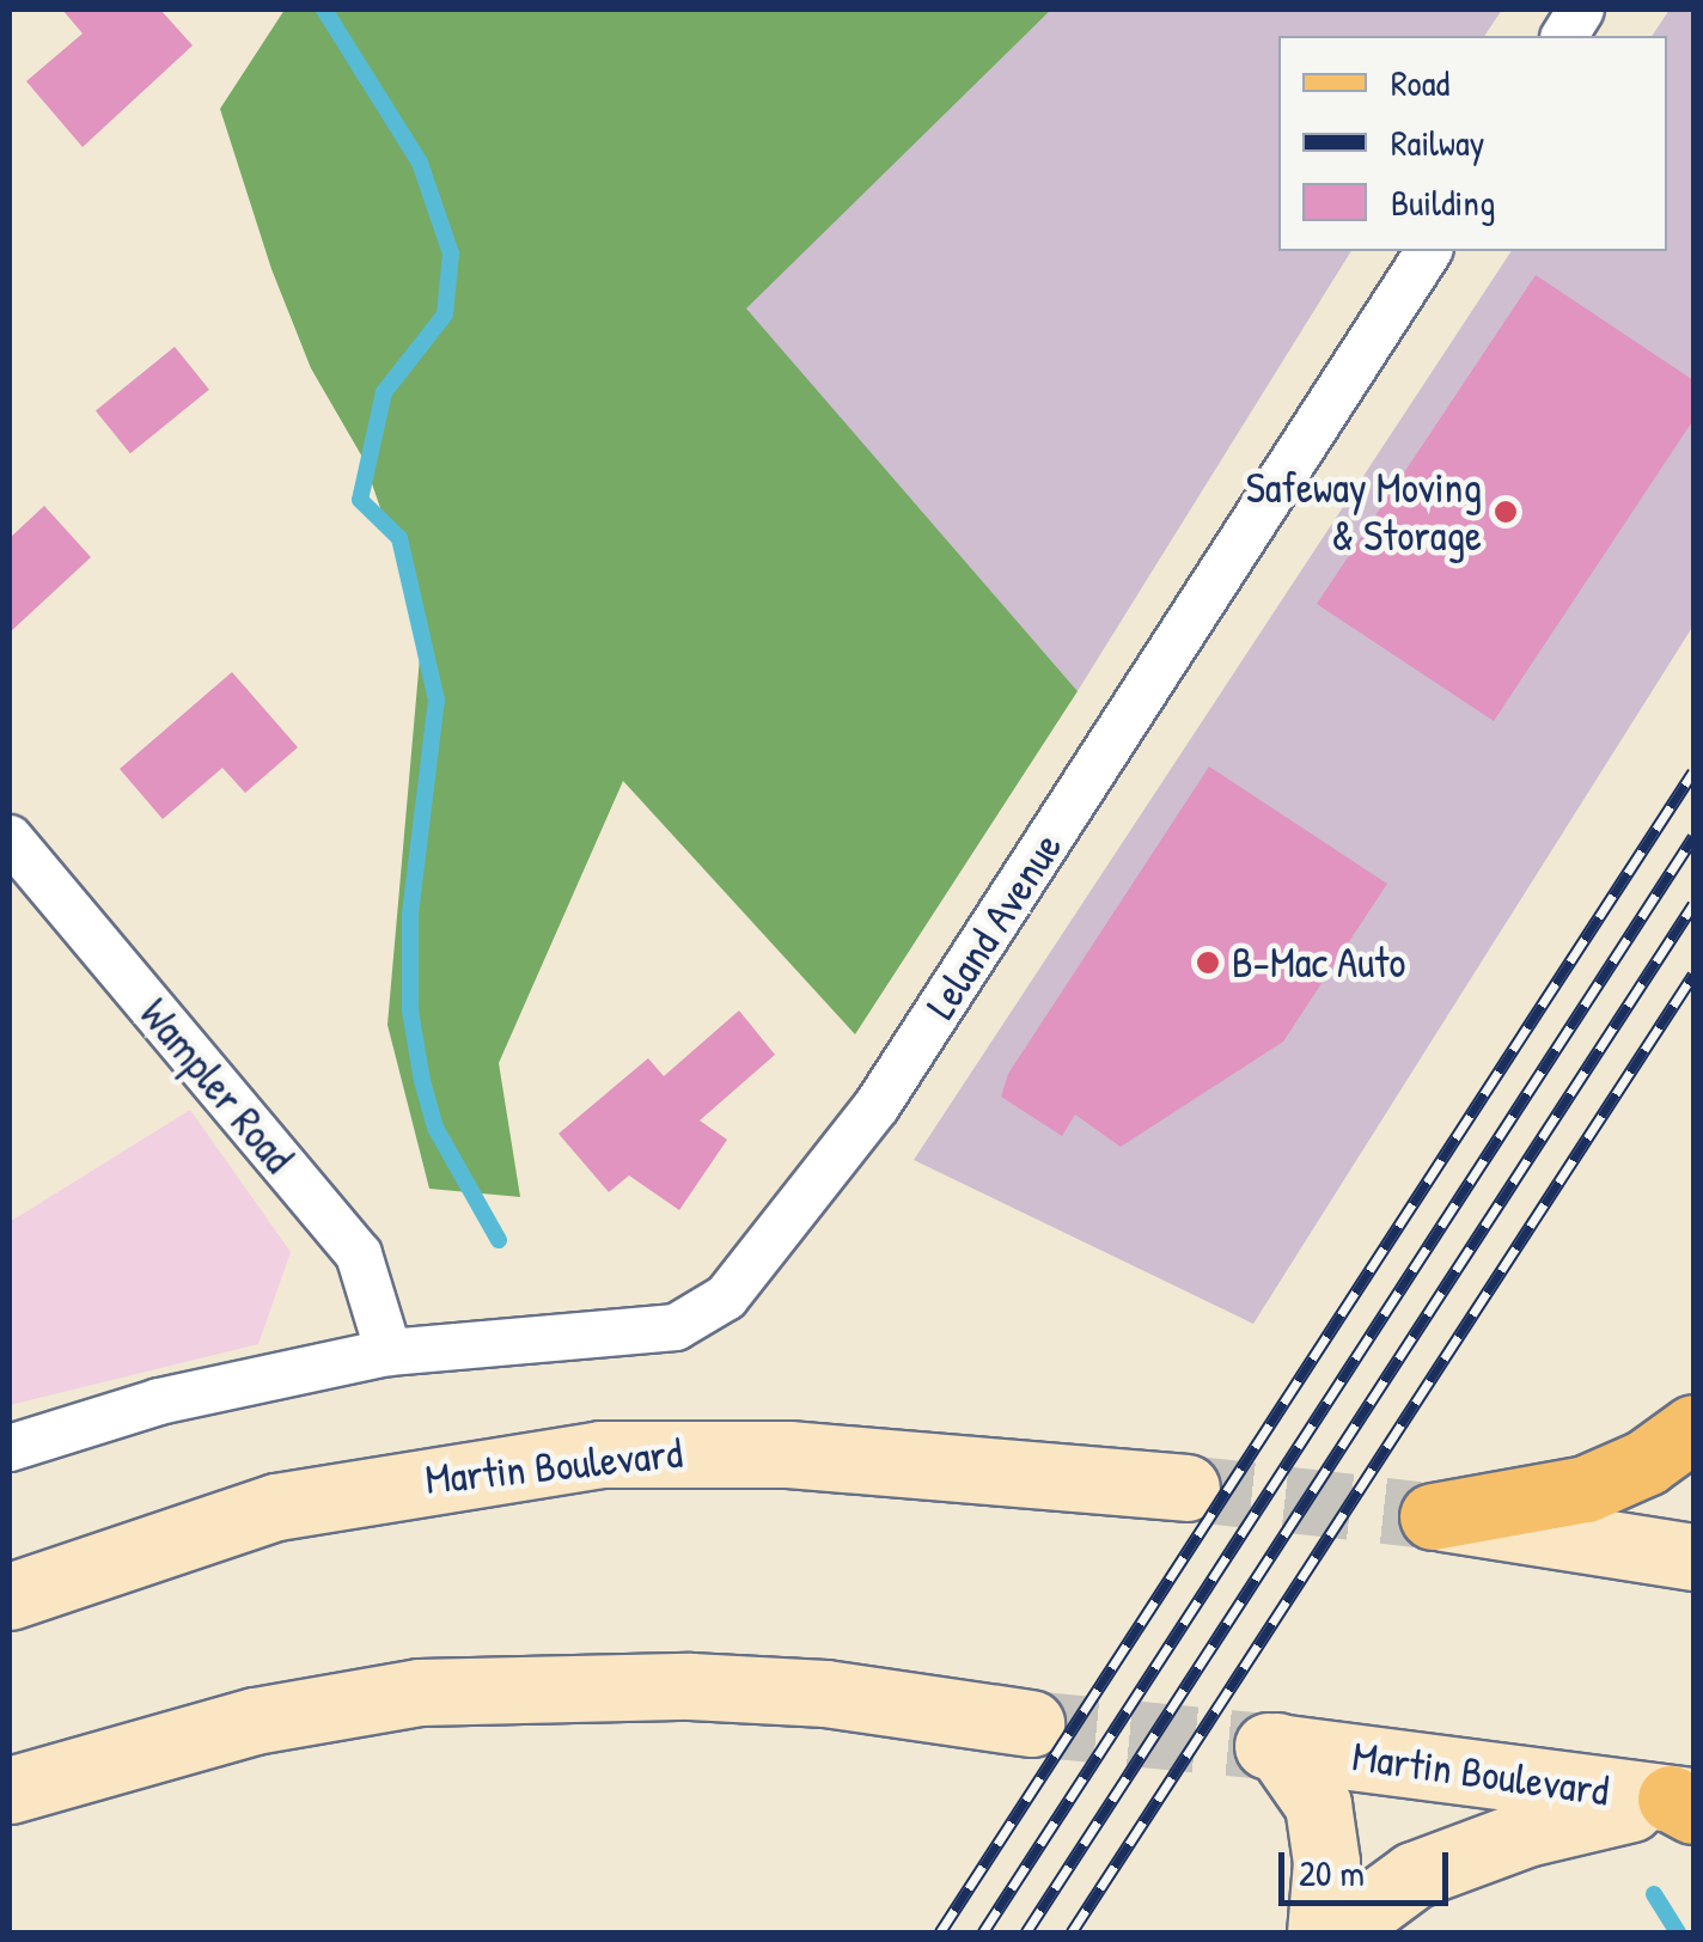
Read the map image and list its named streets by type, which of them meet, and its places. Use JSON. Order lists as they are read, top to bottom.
{
  "streets": {
    "main road": ["Martin Boulevard"],
    "street": ["Leland Avenue", "Wampler Road"]
  },
  "crossings": [
    ["Leland Avenue", "Wampler Road"]
  ],
  "places": ["Safeway Moving & Storage", "B-Mac Auto"],
  "legend": ["Road", "Railway", "Building"],
  "scale_bar": "20 m"
}
